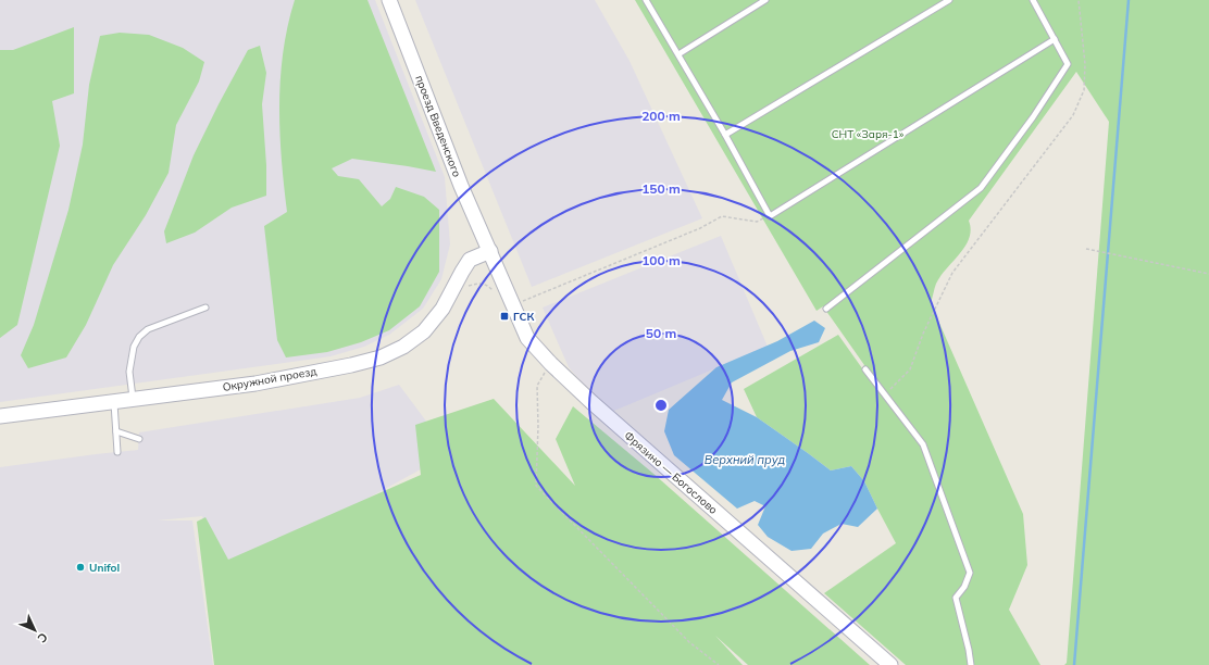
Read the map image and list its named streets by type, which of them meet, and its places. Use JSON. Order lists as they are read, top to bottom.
{
  "streets": {
    "street": ["проезд Введенского", "Окружной проезд", "Фрязино — Богослово"]
  },
  "crossings": [
    ["проезд Введенского", "Окружной проезд"],
    ["проезд Введенского", "Фрязино — Богослово"],
    ["Окружной проезд", "Фрязино — Богослово"]
  ],
  "water": ["Верхний пруд"],
  "parks": ["СНТ «Заря-1»"],
  "places": {
    "transit": ["ГСК"],
    "other": ["Unifol"]
  },
  "north": "bottom right",
  "rings": [
    "200 m",
    "150 m",
    "100 m",
    "50 m"
  ]
}
